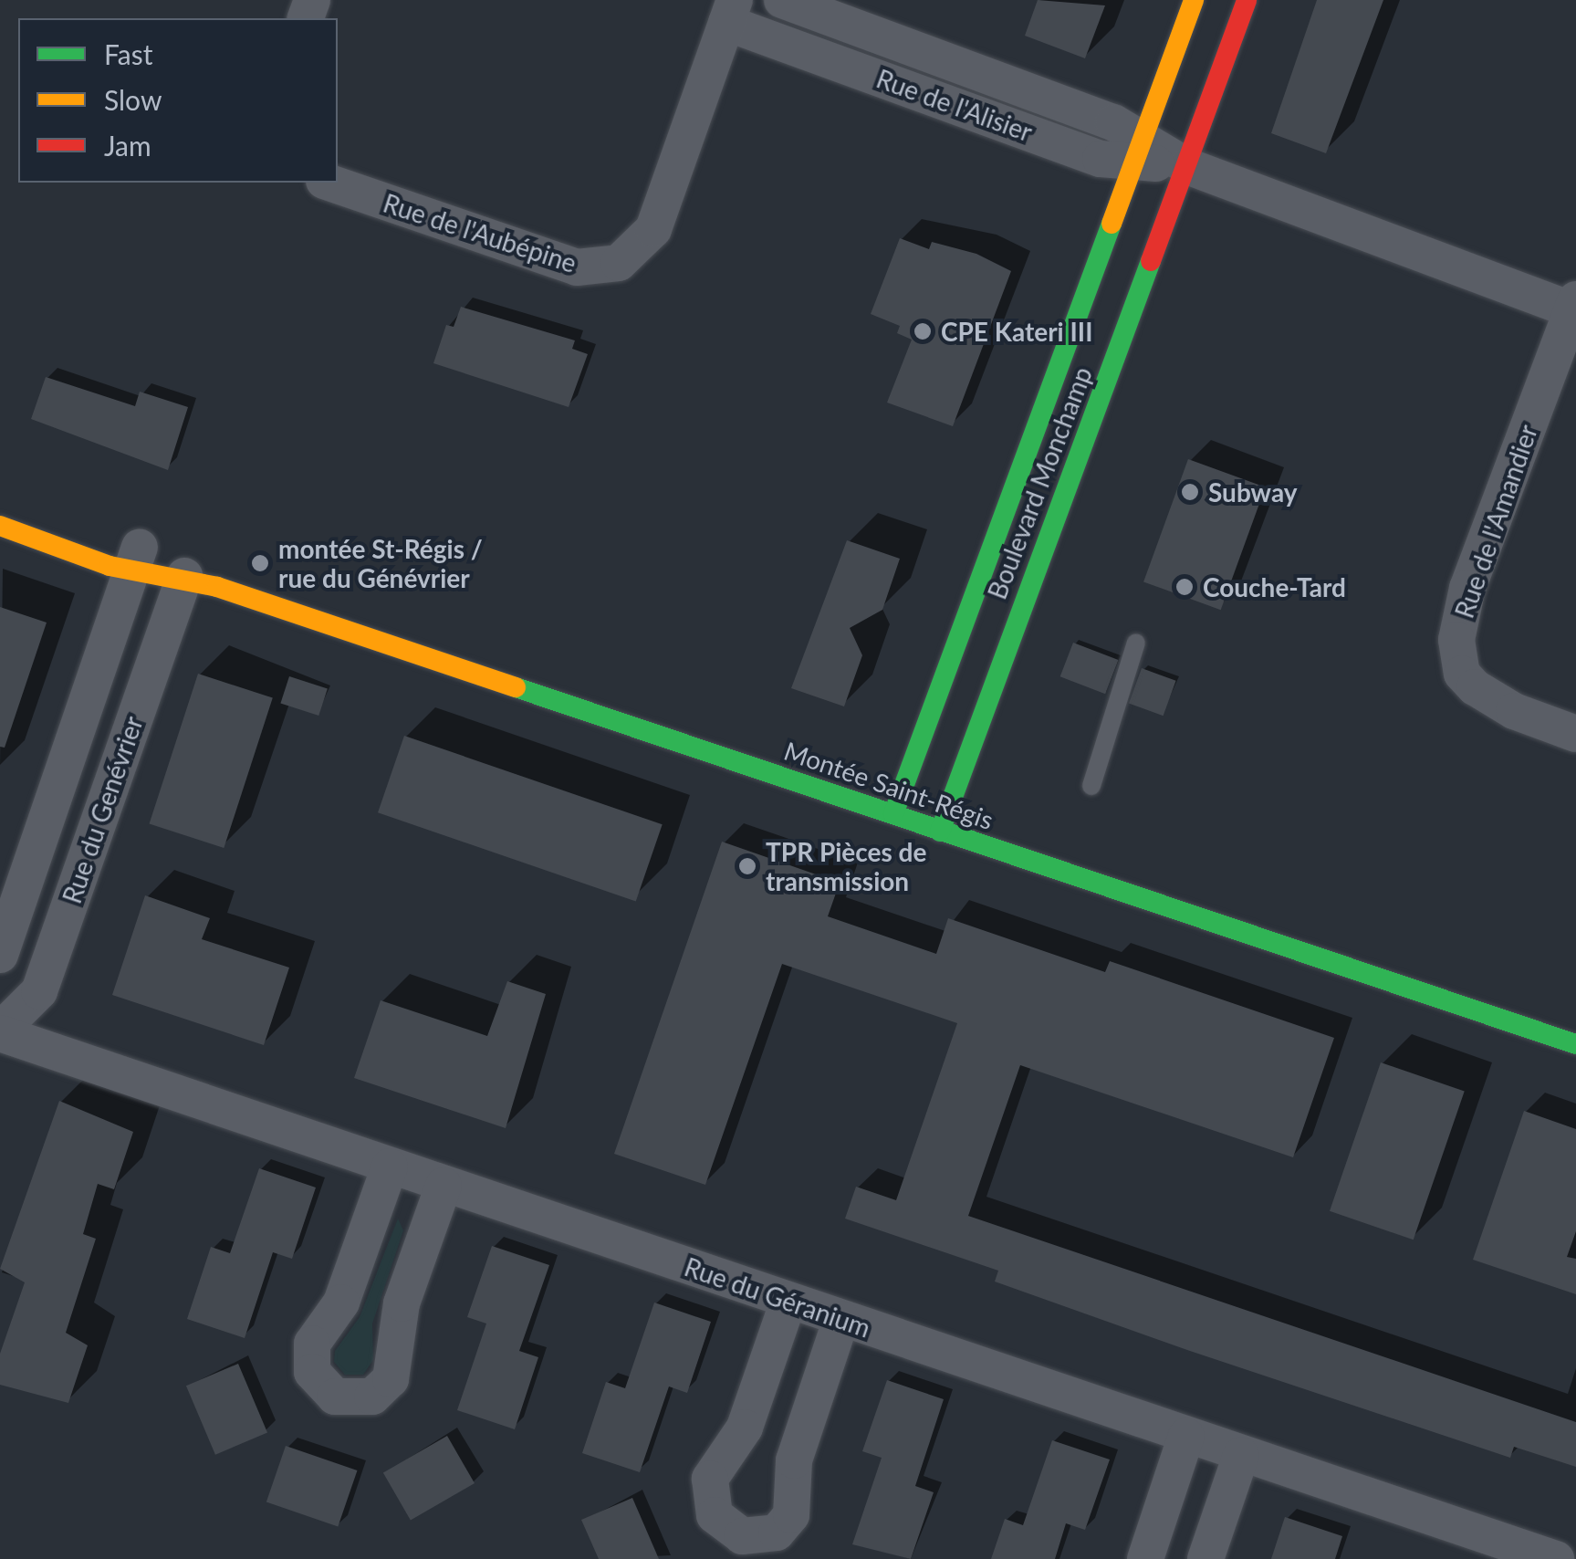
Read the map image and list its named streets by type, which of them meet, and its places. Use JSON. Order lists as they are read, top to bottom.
{
  "streets": {
    "street": [
      "Rue de l'Alisier",
      "Rue de l'Aubépine",
      "Boulevard Monchamp",
      "Rue de l'Amandier",
      "Montée Saint-Régis",
      "Rue du Genévrier",
      "Rue du Géranium"
    ]
  },
  "crossings": [
    ["Rue de l'Alisier", "Rue de l'Aubépine"],
    ["Rue de l'Alisier", "Boulevard Monchamp"],
    ["Rue de l'Alisier", "Rue de l'Amandier"],
    ["Boulevard Monchamp", "Montée Saint-Régis"],
    ["Montée Saint-Régis", "Rue du Genévrier"],
    ["Rue du Genévrier", "Rue du Géranium"]
  ],
  "places": [
    "CPE Kateri III",
    "Subway",
    "montée St-Régis / rue du Génévrier",
    "Couche-Tard",
    "TPR Pièces de transmission"
  ],
  "legend": ["Fast", "Slow", "Jam"]
}
